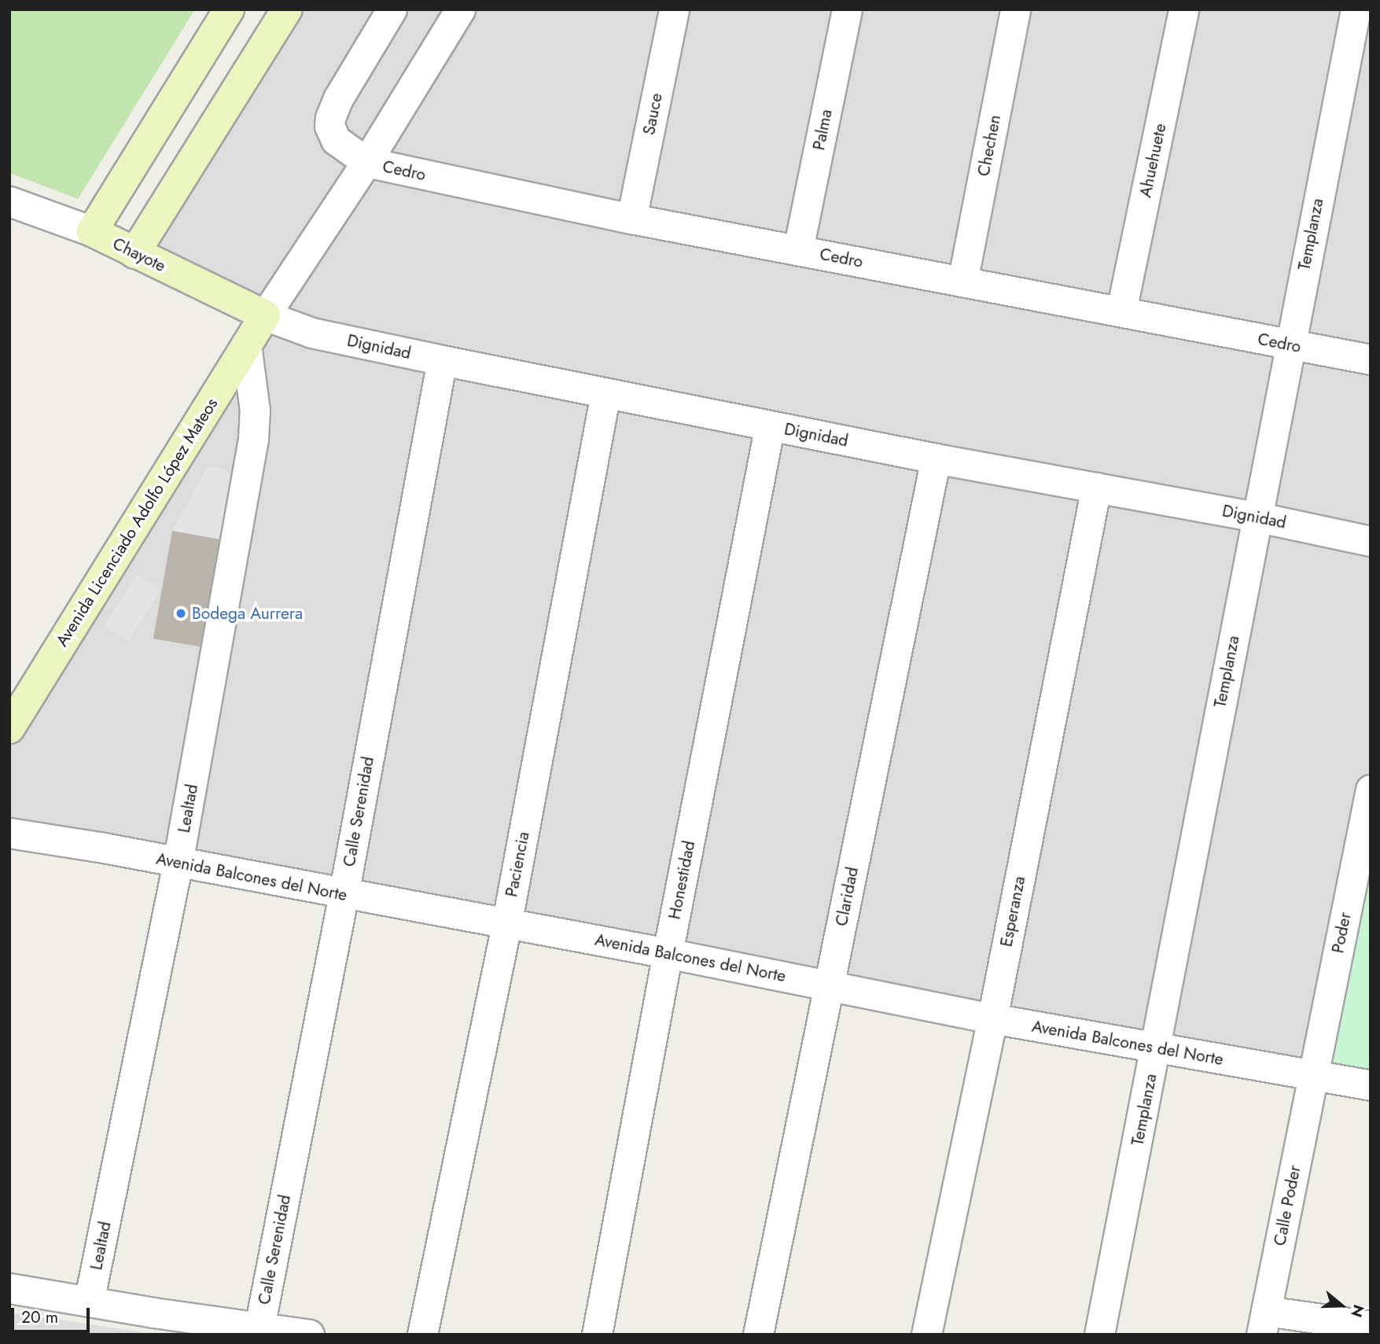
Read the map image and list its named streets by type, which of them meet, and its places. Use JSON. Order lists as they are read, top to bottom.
{
  "streets": {
    "street": [
      "Sauce",
      "Palma",
      "Chechen",
      "Ahuehuete",
      "Cedro",
      "Templanza",
      "Chayote",
      "Dignidad",
      "Avenida Licenciado Adolfo López Mateos",
      "Lealtad",
      "Calle Serenidad",
      "Paciencia",
      "Avenida Balcones del Norte",
      "Honestidad",
      "Claridad",
      "Esperanza",
      "Poder",
      "Calle Poder"
    ]
  },
  "crossings": [
    ["Sauce", "Cedro"],
    ["Palma", "Cedro"],
    ["Chechen", "Cedro"],
    ["Ahuehuete", "Cedro"],
    ["Cedro", "Templanza"],
    ["Templanza", "Dignidad"],
    ["Templanza", "Avenida Balcones del Norte"],
    ["Chayote", "Dignidad"],
    ["Chayote", "Avenida Licenciado Adolfo López Mateos"],
    ["Dignidad", "Avenida Licenciado Adolfo López Mateos"],
    ["Dignidad", "Calle Serenidad"],
    ["Dignidad", "Paciencia"],
    ["Dignidad", "Honestidad"],
    ["Dignidad", "Claridad"],
    ["Dignidad", "Esperanza"],
    ["Avenida Licenciado Adolfo López Mateos", "Lealtad"],
    ["Lealtad", "Avenida Balcones del Norte"],
    ["Calle Serenidad", "Avenida Balcones del Norte"],
    ["Paciencia", "Avenida Balcones del Norte"],
    ["Avenida Balcones del Norte", "Honestidad"],
    ["Avenida Balcones del Norte", "Claridad"],
    ["Avenida Balcones del Norte", "Esperanza"],
    ["Avenida Balcones del Norte", "Poder"],
    ["Avenida Balcones del Norte", "Calle Poder"],
    ["Poder", "Calle Poder"]
  ],
  "places": ["Bodega Aurrera"],
  "scale_bar": "20 m",
  "north": "right"
}
